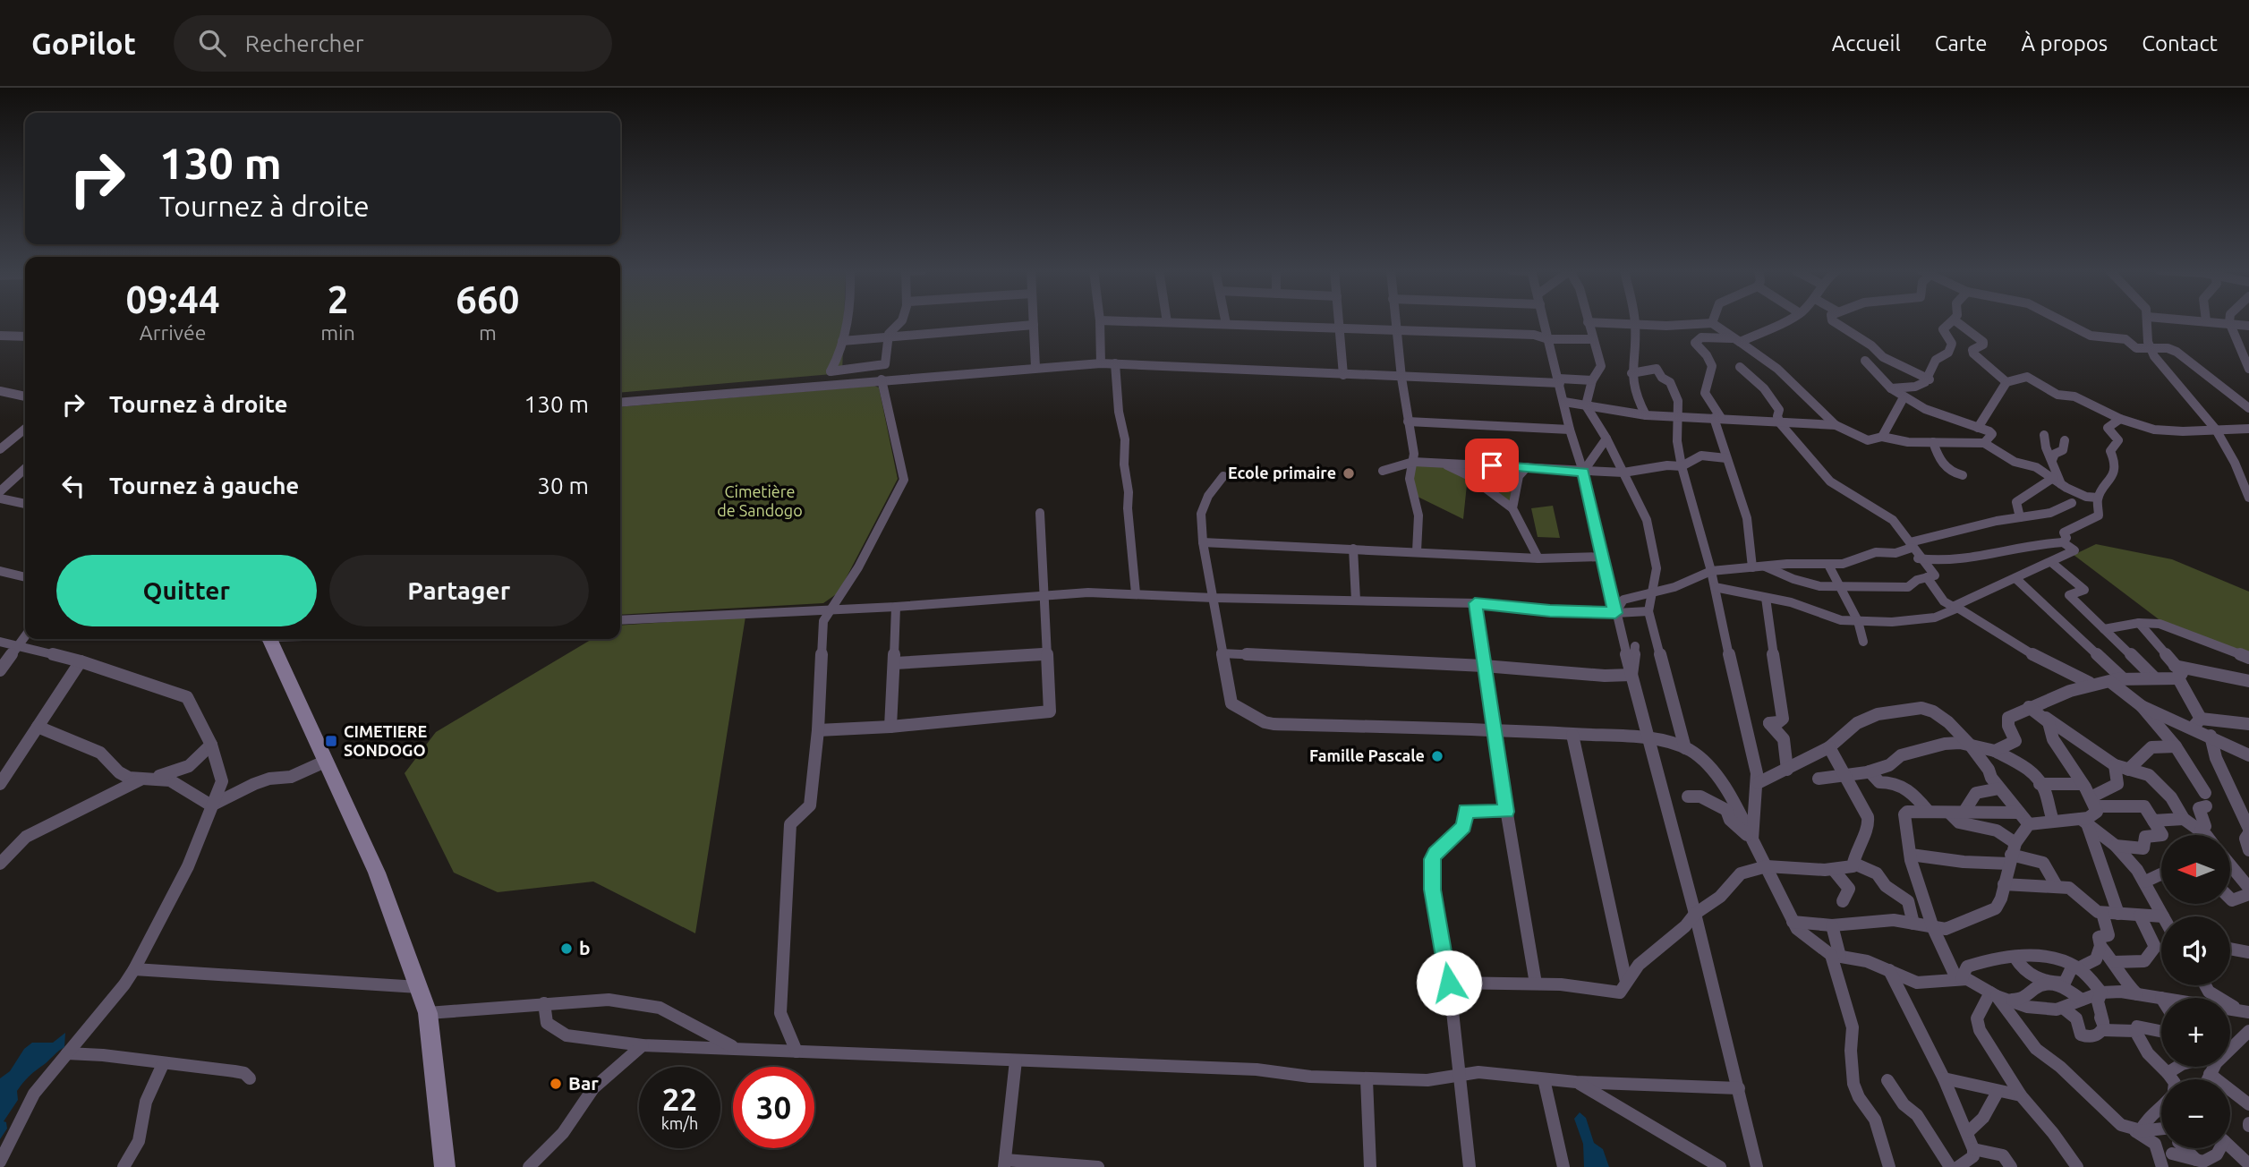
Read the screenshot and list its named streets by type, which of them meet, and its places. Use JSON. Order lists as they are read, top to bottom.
{
  "parks": ["Cimetière de Sandogo"],
  "places": {
    "other": [
      "Ecole primaire",
      "Famille Pascale",
      "b",
      "Bar"
    ],
    "transit": ["CIMETIERE SONDOGO"]
  },
  "north": "left",
  "page": {
    "header": "GoPilot",
    "search": "Rechercher",
    "nav": [
      "Accueil",
      "Carte",
      "À propos",
      "Contact"
    ],
    "turn": ["130 m", "Tournez à droite"],
    "eta": [
      "09:44",
      "Arrivée",
      "2",
      "min",
      "660",
      "m"
    ],
    "list": [
      {
        "name": "Tournez à droite",
        "value": "130 m"
      },
      {
        "name": "Tournez à gauche",
        "value": "30 m"
      }
    ],
    "buttons": ["Quitter", "Partager"],
    "map_buttons": ["+", "−"],
    "speed": "22 km/h",
    "limit": "30"
  }
}
